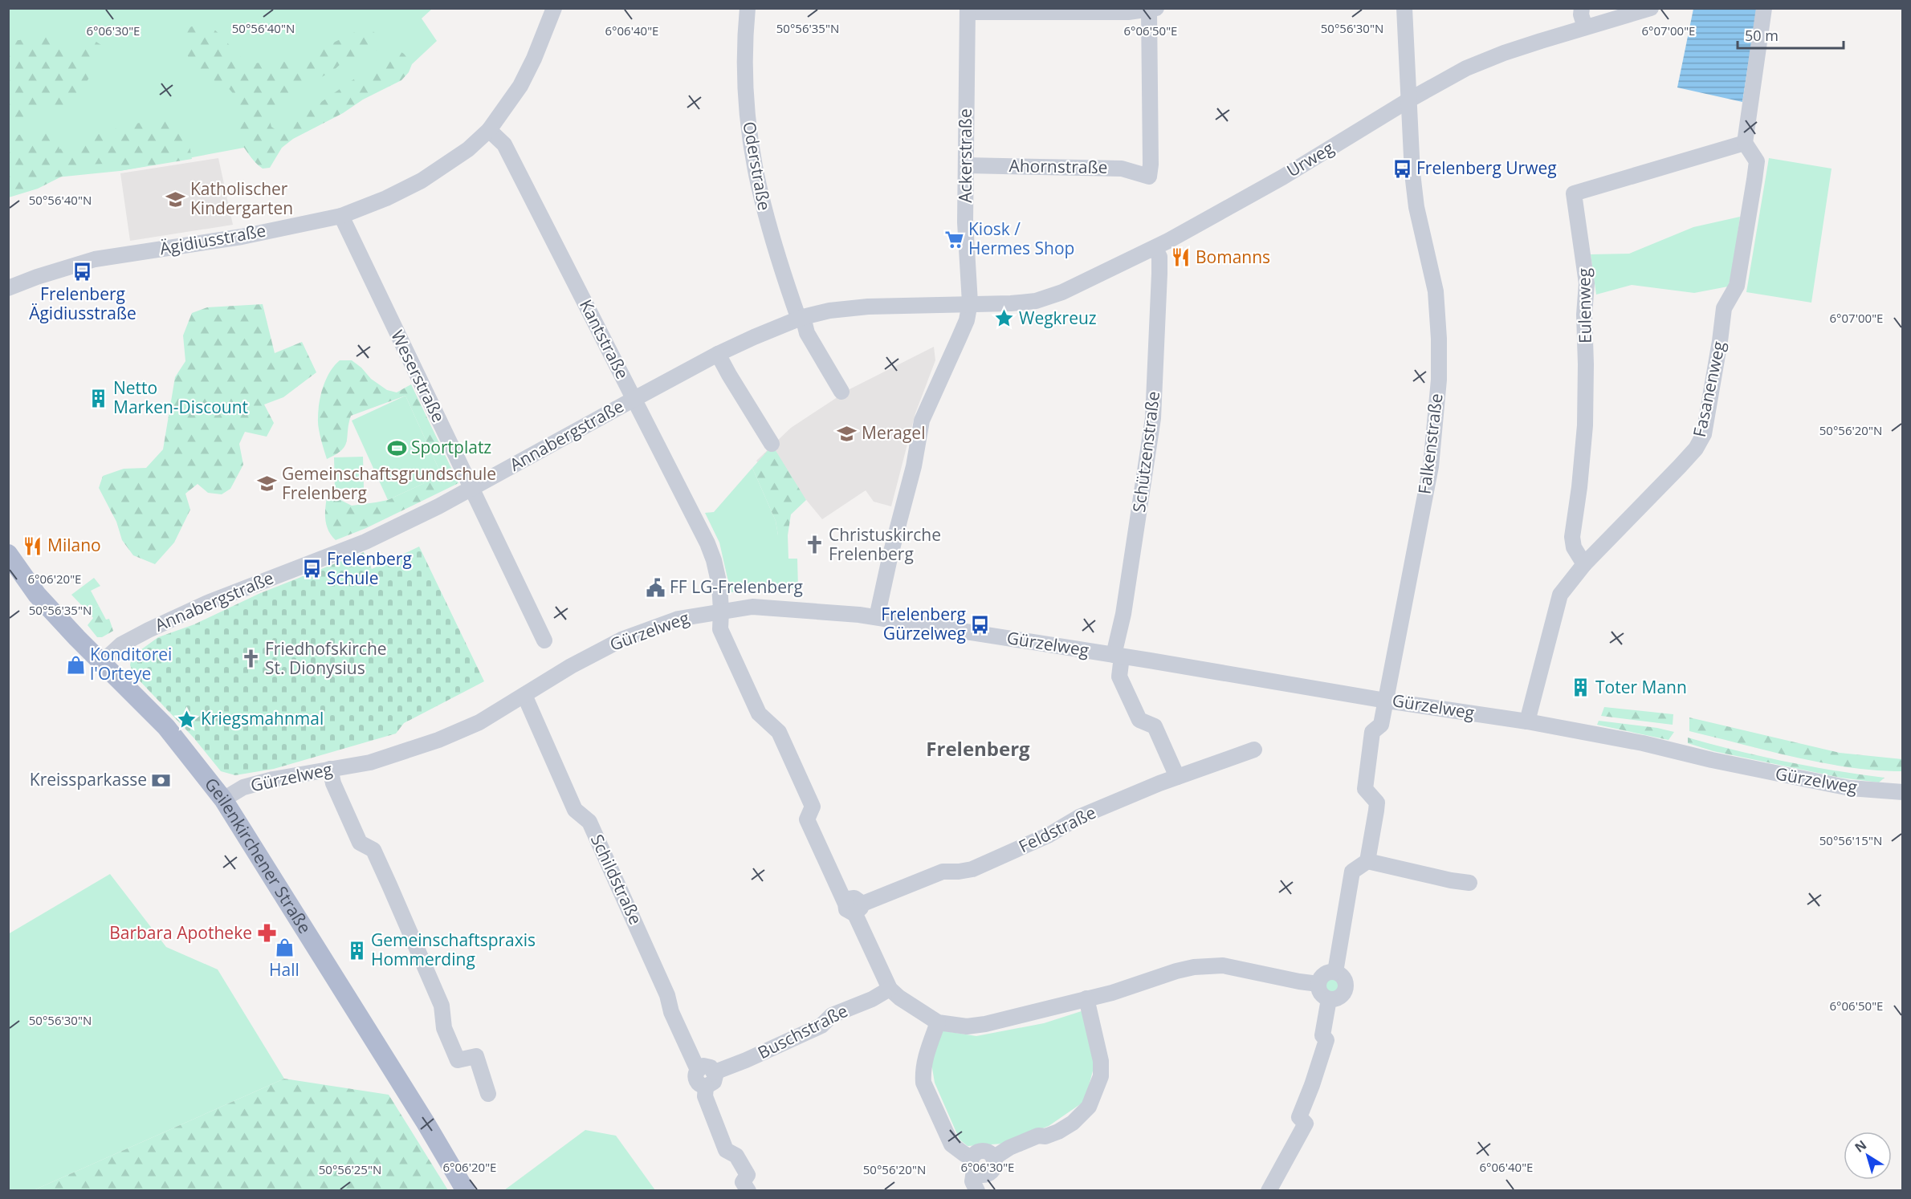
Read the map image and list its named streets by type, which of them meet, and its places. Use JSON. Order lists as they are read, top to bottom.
{
  "streets": {
    "main road": ["Geilenkirchener Straße"],
    "street": [
      "Ackerstraße",
      "Urweg",
      "Oderstraße",
      "Ahornstraße",
      "Ägidiusstraße",
      "Eulenweg",
      "Kantstraße",
      "Weserstraße",
      "Fasanenweg",
      "Annabergstraße",
      "Falkenstraße",
      "Schützenstraße",
      "Gürzelweg",
      "Feldstraße",
      "Schildstraße",
      "Buschstraße"
    ]
  },
  "crossings": [
    ["Ackerstraße", "Urweg"],
    ["Ackerstraße", "Ahornstraße"],
    ["Ackerstraße", "Annabergstraße"],
    ["Ackerstraße", "Gürzelweg"],
    ["Urweg", "Annabergstraße"],
    ["Urweg", "Falkenstraße"],
    ["Urweg", "Schützenstraße"],
    ["Oderstraße", "Annabergstraße"],
    ["Ägidiusstraße", "Kantstraße"],
    ["Ägidiusstraße", "Weserstraße"],
    ["Eulenweg", "Fasanenweg"],
    ["Kantstraße", "Annabergstraße"],
    ["Kantstraße", "Gürzelweg"],
    ["Kantstraße", "Feldstraße"],
    ["Weserstraße", "Annabergstraße"],
    ["Fasanenweg", "Gürzelweg"],
    ["Annabergstraße", "Geilenkirchener Straße"],
    ["Falkenstraße", "Gürzelweg"],
    ["Schützenstraße", "Gürzelweg"],
    ["Schützenstraße", "Feldstraße"],
    ["Gürzelweg", "Geilenkirchener Straße"],
    ["Gürzelweg", "Schildstraße"],
    ["Schildstraße", "Buschstraße"]
  ],
  "districts": ["Frelenberg"],
  "places": {
    "bus stop": [
      "Frelenberg Urweg",
      "Frelenberg Ägidiusstraße",
      "Frelenberg Schule",
      "Frelenberg Gürzelweg"
    ],
    "school or university": ["Katholischer Kindergarten", "Meragel", "Gemeinschaftsgrundschule Frelenberg"],
    "supermarket": ["Kiosk / Hermes Shop"],
    "restaurant": ["Bomanns", "Milano"],
    "place": ["Wegkreuz", "Kriegsmahnmal"],
    "building": ["Netto Marken-Discount", "Toter Mann", "Gemeinschaftspraxis Hommerding"],
    "sports": ["Sportplatz"],
    "church": ["Christuskirche Frelenberg", "Friedhofskirche St. Dionysius"],
    "public building": ["FF LG-Frelenberg"],
    "shop": ["Konditorei l'Orteye", "Hall"],
    "bank": ["Kreissparkasse"],
    "pharmacy": ["Barbara Apotheke"]
  },
  "scale_bar": "50 m",
  "north": "top left",
  "coordinates": [
    "50°56'40\"N",
    "50°56'35\"N",
    "50°56'30\"N",
    "6°06'30\"E",
    "6°06'40\"E",
    "6°06'50\"E",
    "6°07'00\"E",
    "50°56'20\"N",
    "6°06'20\"E",
    "50°56'15\"N",
    "50°56'25\"N"
  ]
}
